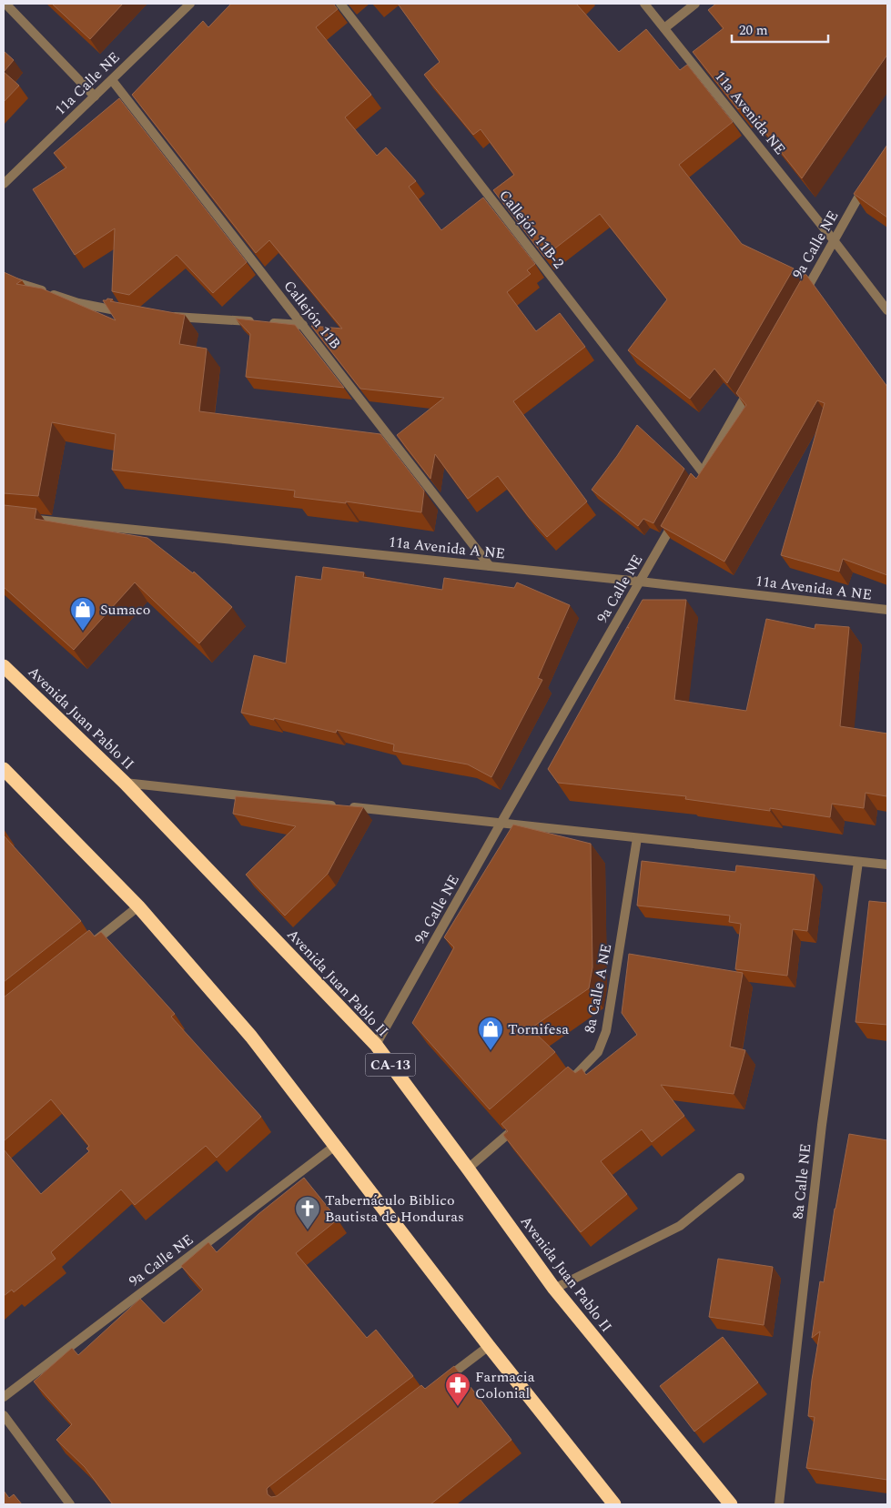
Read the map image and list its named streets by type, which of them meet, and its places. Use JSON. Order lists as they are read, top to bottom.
{
  "streets": {
    "highway": ["Avenida Juan Pablo II", "CA-13"],
    "street": [
      "11a Calle NE",
      "11a Avenida NE",
      "Callejón 11B-2",
      "9a Calle NE",
      "Callejón 11B",
      "11a Avenida A NE",
      "8a Calle A NE",
      "8a Calle NE"
    ]
  },
  "crossings": [
    ["11a Calle NE", "Callejón 11B"],
    ["11a Avenida NE", "9a Calle NE"],
    ["9a Calle NE", "11a Avenida A NE"],
    ["9a Calle NE", "Avenida Juan Pablo II"],
    ["Callejón 11B", "11a Avenida A NE"]
  ],
  "places": {
    "shop": ["Sumaco", "Tornifesa"],
    "church": ["Tabernáculo Biblico Bautista de Honduras"],
    "pharmacy": ["Farmacia Colonial"]
  },
  "scale_bar": "20 m"
}
